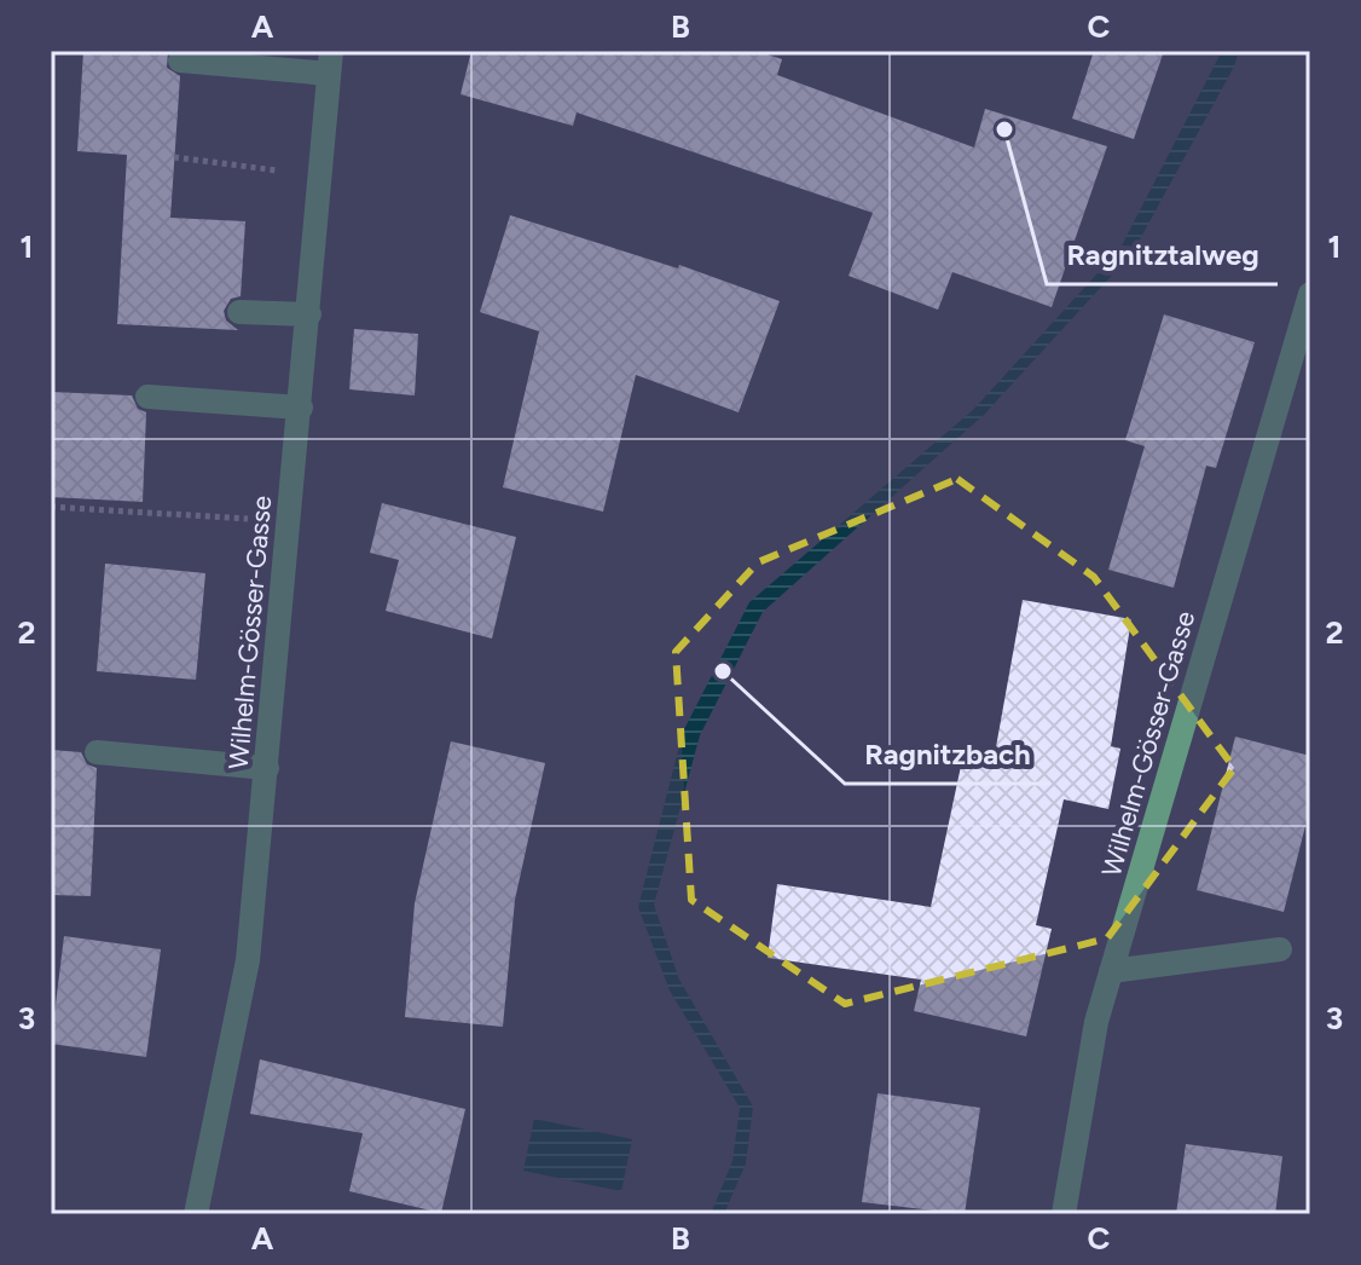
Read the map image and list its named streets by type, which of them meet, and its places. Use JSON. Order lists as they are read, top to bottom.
{
  "streets": {
    "street": ["Wilhelm-Gösser-Gasse"]
  },
  "places": ["Ragnitztalweg", "Ragnitzbach"],
  "grid": {
    "columns": ["A", "B", "C"],
    "rows": ["1", "2", "3"]
  }
}
